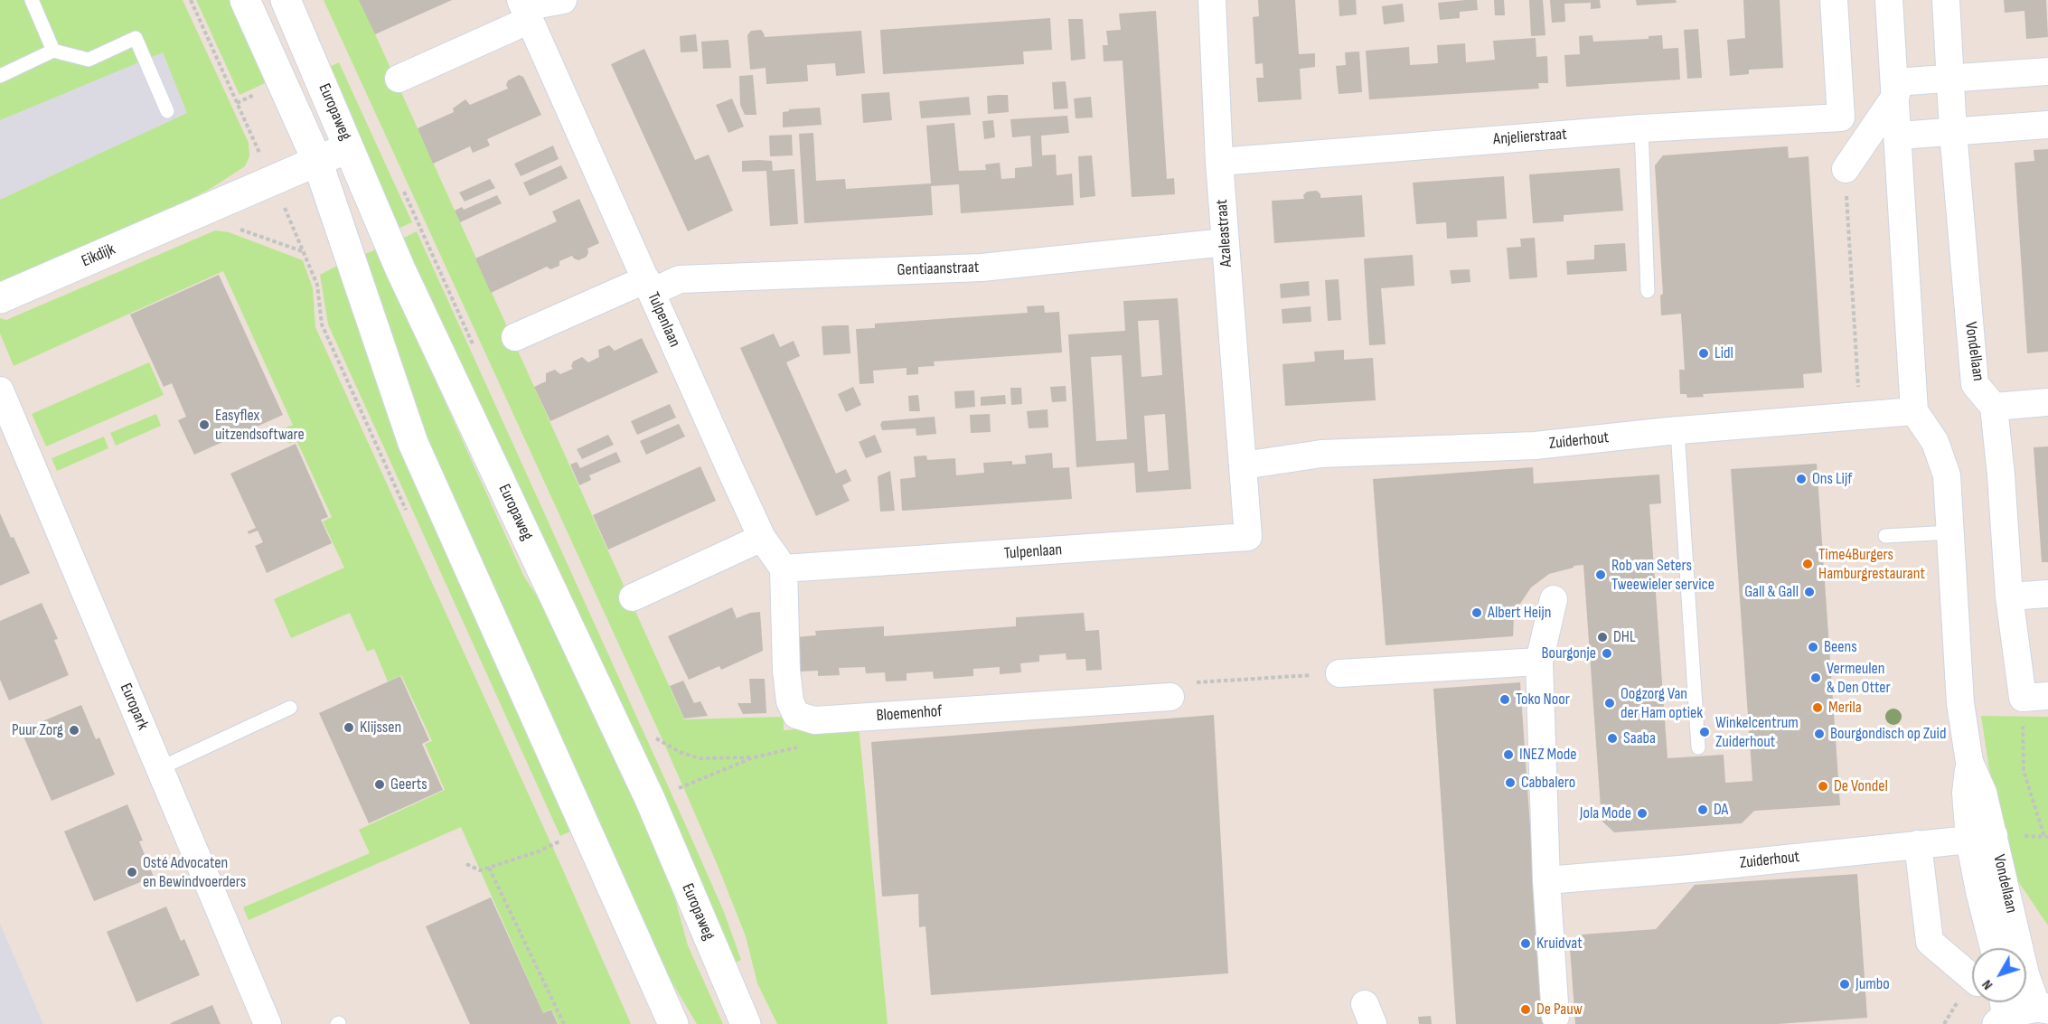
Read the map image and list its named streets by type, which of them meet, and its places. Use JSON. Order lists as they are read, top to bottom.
{
  "streets": {
    "street": [
      "Europaweg",
      "Anjelierstraat",
      "Azaleastraat",
      "Eikdijk",
      "Gentiaanstraat",
      "Tulpenlaan",
      "Vondellaan",
      "Zuiderhout",
      "Europark",
      "Bloemenhof"
    ]
  },
  "crossings": [
    ["Europaweg", "Eikdijk"],
    ["Anjelierstraat", "Azaleastraat"],
    ["Azaleastraat", "Gentiaanstraat"],
    ["Azaleastraat", "Tulpenlaan"],
    ["Azaleastraat", "Zuiderhout"],
    ["Gentiaanstraat", "Tulpenlaan"],
    ["Tulpenlaan", "Zuiderhout"],
    ["Vondellaan", "Zuiderhout"]
  ],
  "places": [
    "Lidl",
    "Easyflex uitzendsoftware",
    "Ons Lijf",
    "Time4Burgers Hamburgrestaurant",
    "Rob van Seters Tweewieler service",
    "Gall & Gall",
    "Albert Heijn",
    "DHL",
    "Beens",
    "Bourgonje",
    "Vermeulen & Den Otter",
    "Toko Noor",
    "Oogzorg Van der Ham optiek",
    "Merila",
    "Klijssen",
    "Puur Zorg",
    "Winkelcentrum Zuiderhout",
    "Bourgondisch op Zuid",
    "Saaba",
    "INEZ Mode",
    "Cabbalero",
    "Geerts",
    "De Vondel",
    "DA",
    "Jola Mode",
    "Osté Advocaten en Bewindvoerders",
    "Kruidvat",
    "Jumbo",
    "De Pauw"
  ],
  "north": "bottom left"
}
